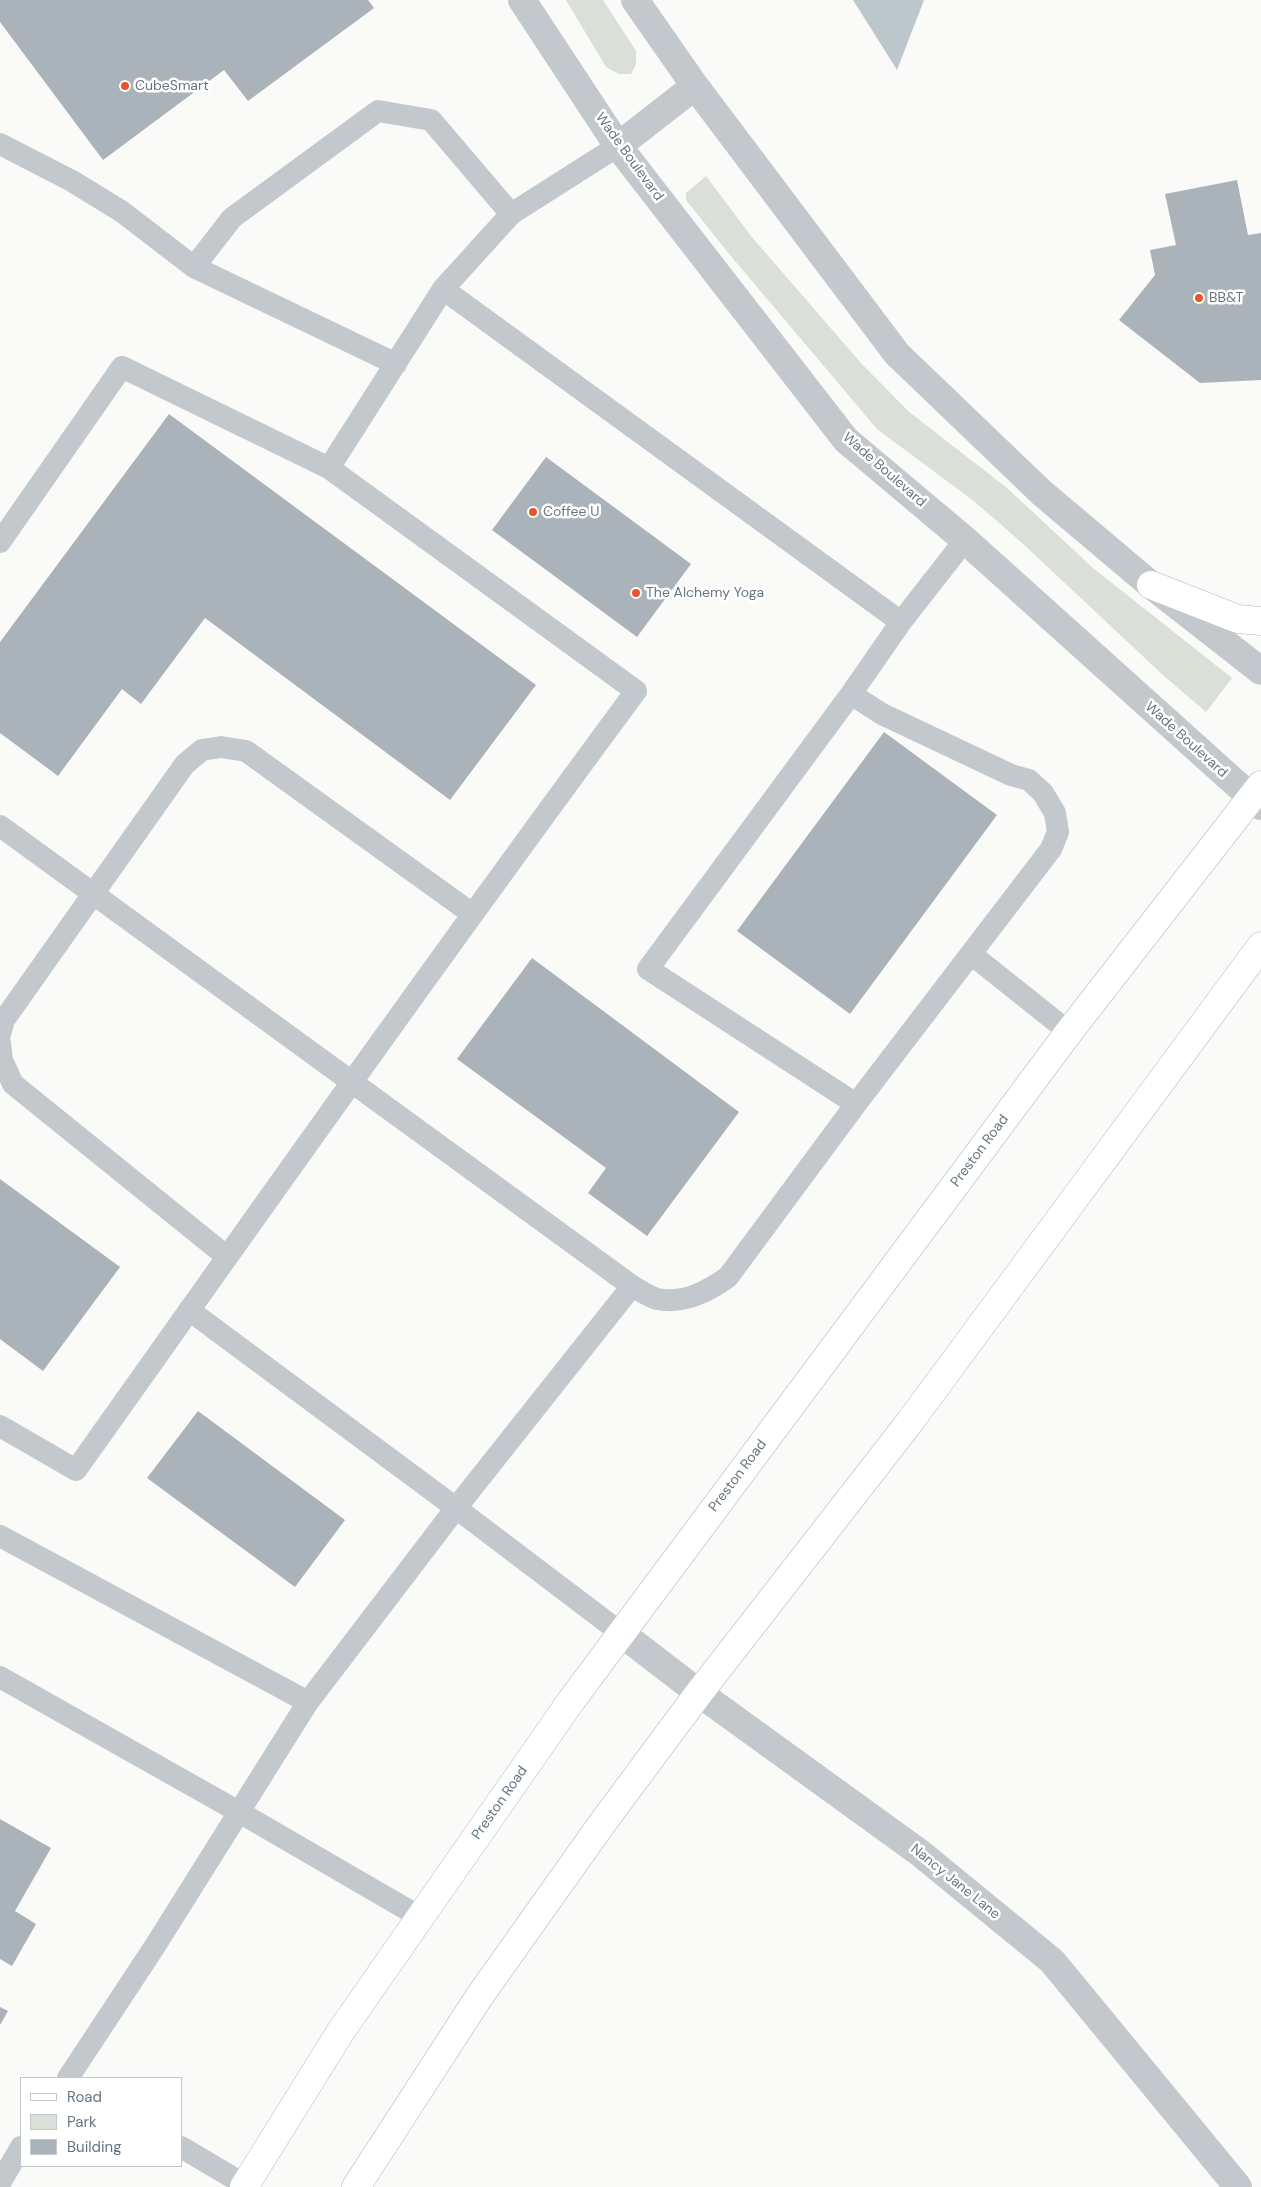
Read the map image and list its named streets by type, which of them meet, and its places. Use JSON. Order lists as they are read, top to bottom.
{
  "streets": {
    "main road": ["Preston Road"],
    "street": ["Wade Boulevard", "Nancy Jane Lane"]
  },
  "crossings": [
    ["Wade Boulevard", "Preston Road"],
    ["Preston Road", "Nancy Jane Lane"]
  ],
  "places": [
    "CubeSmart",
    "BB&T",
    "Coffee U",
    "The Alchemy Yoga"
  ],
  "legend": ["Road", "Park", "Building"]
}
